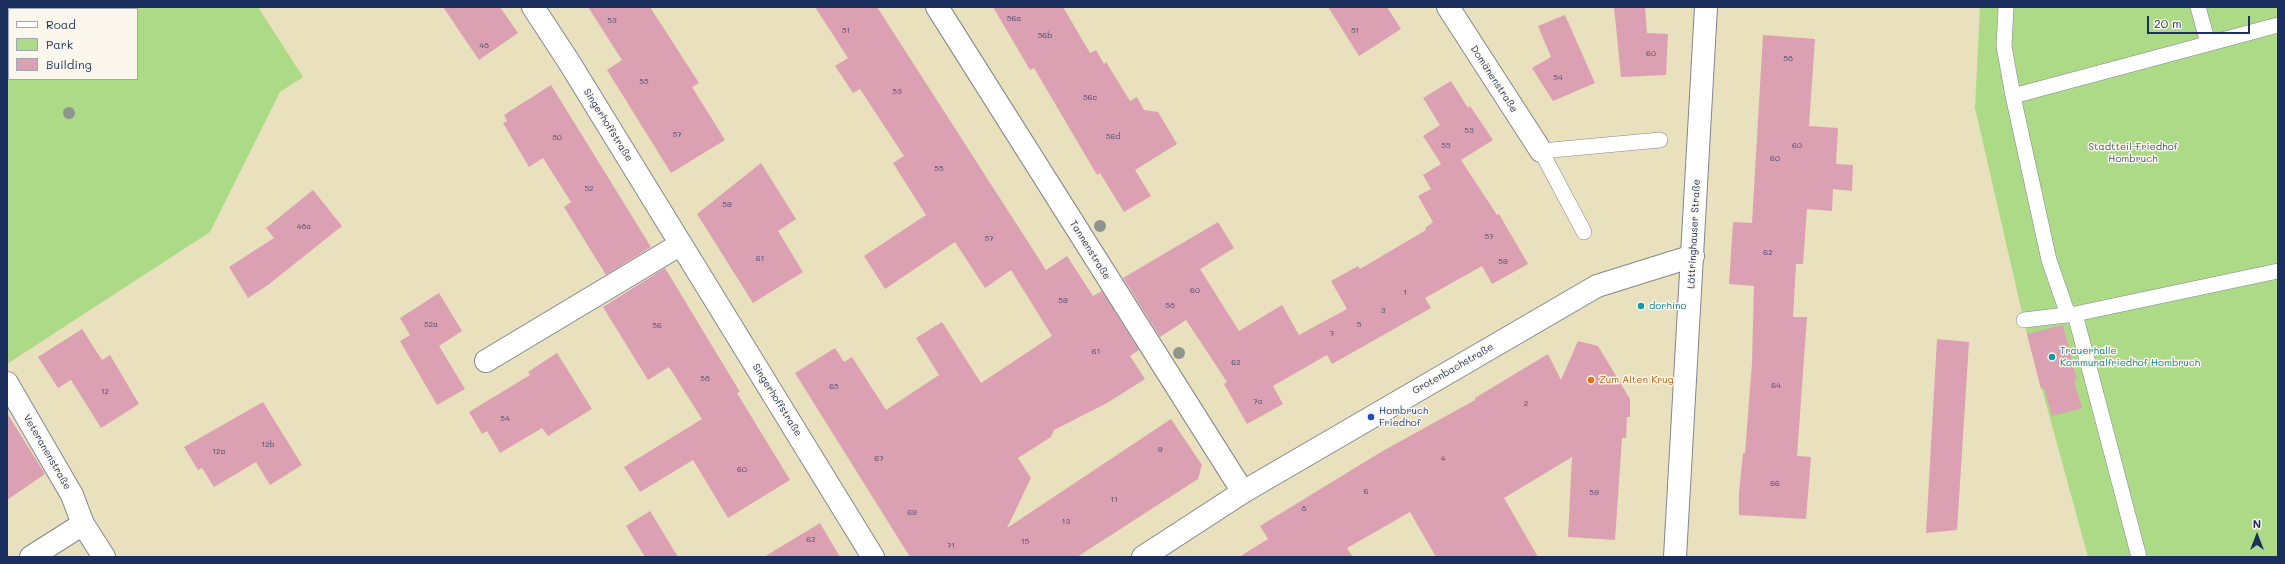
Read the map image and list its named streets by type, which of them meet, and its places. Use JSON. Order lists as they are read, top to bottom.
{
  "streets": {
    "street": [
      "Domänenstraße",
      "Singerhoffstraße",
      "Löttringhauser Straße",
      "Tannenstraße",
      "Grotenbachstraße",
      "Veteranenstraße"
    ]
  },
  "crossings": [
    ["Löttringhauser Straße", "Grotenbachstraße"],
    ["Tannenstraße", "Grotenbachstraße"]
  ],
  "parks": ["Stadtteil-Friedhof Hombruch"],
  "places": [
    "dorhino",
    "Trauerhalle Kommunalfriedhof Hombruch",
    "Zum Alten Krug",
    "Hombruch Friedhof"
  ],
  "house_numbers": [
    "56a",
    "53",
    "51",
    "51",
    "56b",
    "48",
    "60",
    "58",
    "54",
    "55",
    "53",
    "56c",
    "53",
    "57",
    "56d",
    "50",
    "55",
    "60",
    "60",
    "55",
    "52",
    "59",
    "48a",
    "57",
    "57",
    "62",
    "61",
    "59",
    "60",
    "1",
    "59",
    "58",
    "3",
    "52a",
    "5",
    "56",
    "7",
    "61",
    "62",
    "58",
    "64",
    "65",
    "12",
    "7a",
    "2",
    "54",
    "12b",
    "9",
    "12a",
    "67",
    "4",
    "60",
    "66",
    "6",
    "59",
    "11",
    "8",
    "69",
    "13",
    "62",
    "15",
    "71"
  ],
  "legend": ["Road", "Park", "Building"],
  "scale_bar": "20 m",
  "north": "top"
}
